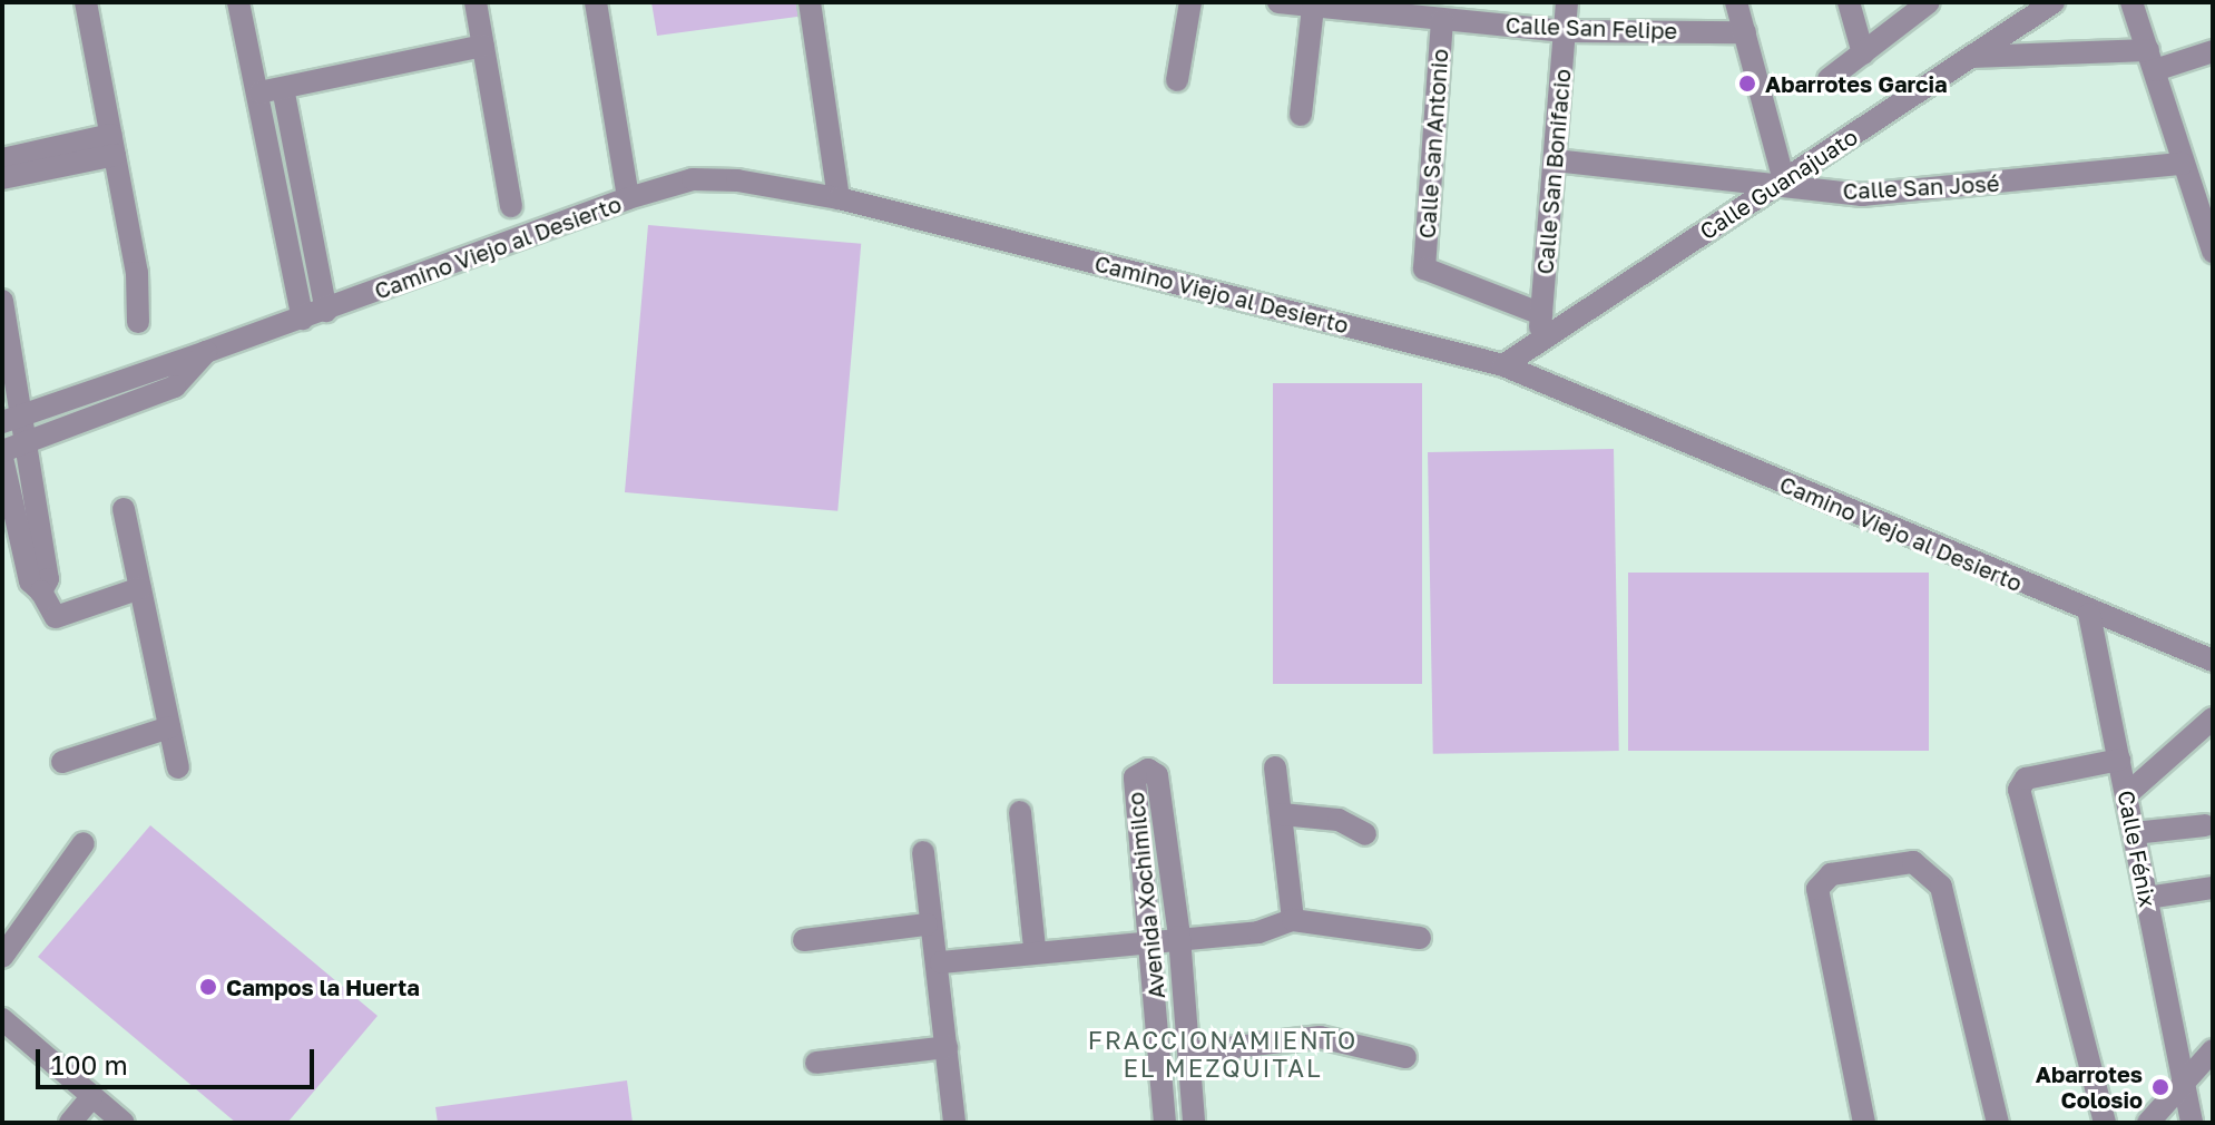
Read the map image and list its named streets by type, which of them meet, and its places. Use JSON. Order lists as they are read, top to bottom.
{
  "streets": {
    "street": [
      "Calle San Felipe",
      "Calle San Antonio",
      "Calle San Bonifacio",
      "Calle Guanajuato",
      "Calle San José",
      "Camino Viejo al Desierto",
      "Calle Fénix",
      "Avenida Xochimilco"
    ]
  },
  "crossings": [
    ["Calle San Felipe", "Calle San Antonio"],
    ["Calle San Felipe", "Calle San Bonifacio"],
    ["Calle San Antonio", "Calle San Bonifacio"],
    ["Calle San Bonifacio", "Calle Guanajuato"],
    ["Calle San Bonifacio", "Calle San José"],
    ["Calle Guanajuato", "Calle San José"],
    ["Calle Guanajuato", "Camino Viejo al Desierto"],
    ["Camino Viejo al Desierto", "Calle Fénix"]
  ],
  "districts": ["FRACCIONAMIENTO EL MEZQUITAL"],
  "places": ["Abarrotes Garcia", "Campos la Huerta", "Abarrotes Colosio"],
  "scale_bar": "100 m"
}
